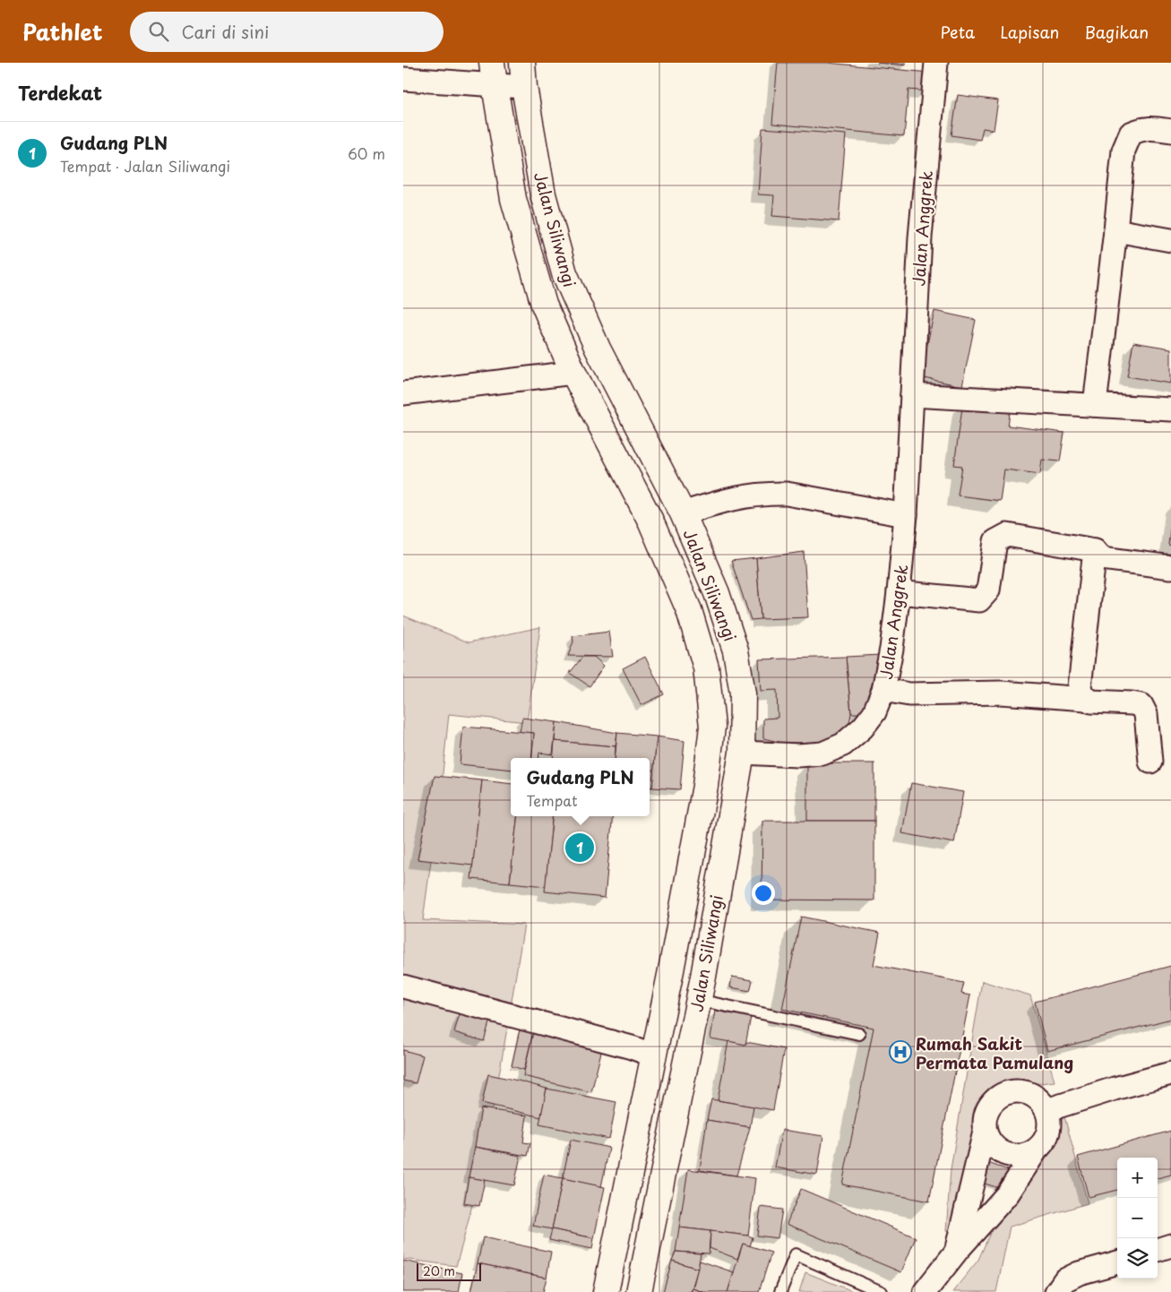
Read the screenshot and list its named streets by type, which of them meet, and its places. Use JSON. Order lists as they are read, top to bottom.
{
  "streets": {
    "main road": ["Jalan Siliwangi"],
    "street": ["Jalan Anggrek"]
  },
  "crossings": [
    ["Jalan Anggrek", "Jalan Siliwangi"]
  ],
  "places": {
    "hospital": ["Rumah Sakit Permata Pamulang"]
  },
  "scale_bar": "20 m",
  "page": {
    "header": "Pathlet",
    "search": "Cari di sini",
    "nav": ["Peta", "Lapisan", "Bagikan"],
    "heading": "Terdekat",
    "list": [
      {
        "mark": "1",
        "name": "Gudang PLN",
        "note": "Tempat · Jalan Siliwangi",
        "value": "60 m"
      }
    ],
    "popup": ["Gudang PLN", "Tempat"],
    "pins": "1",
    "map_buttons": ["+", "−"],
    "scale": "20 m"
  }
}
